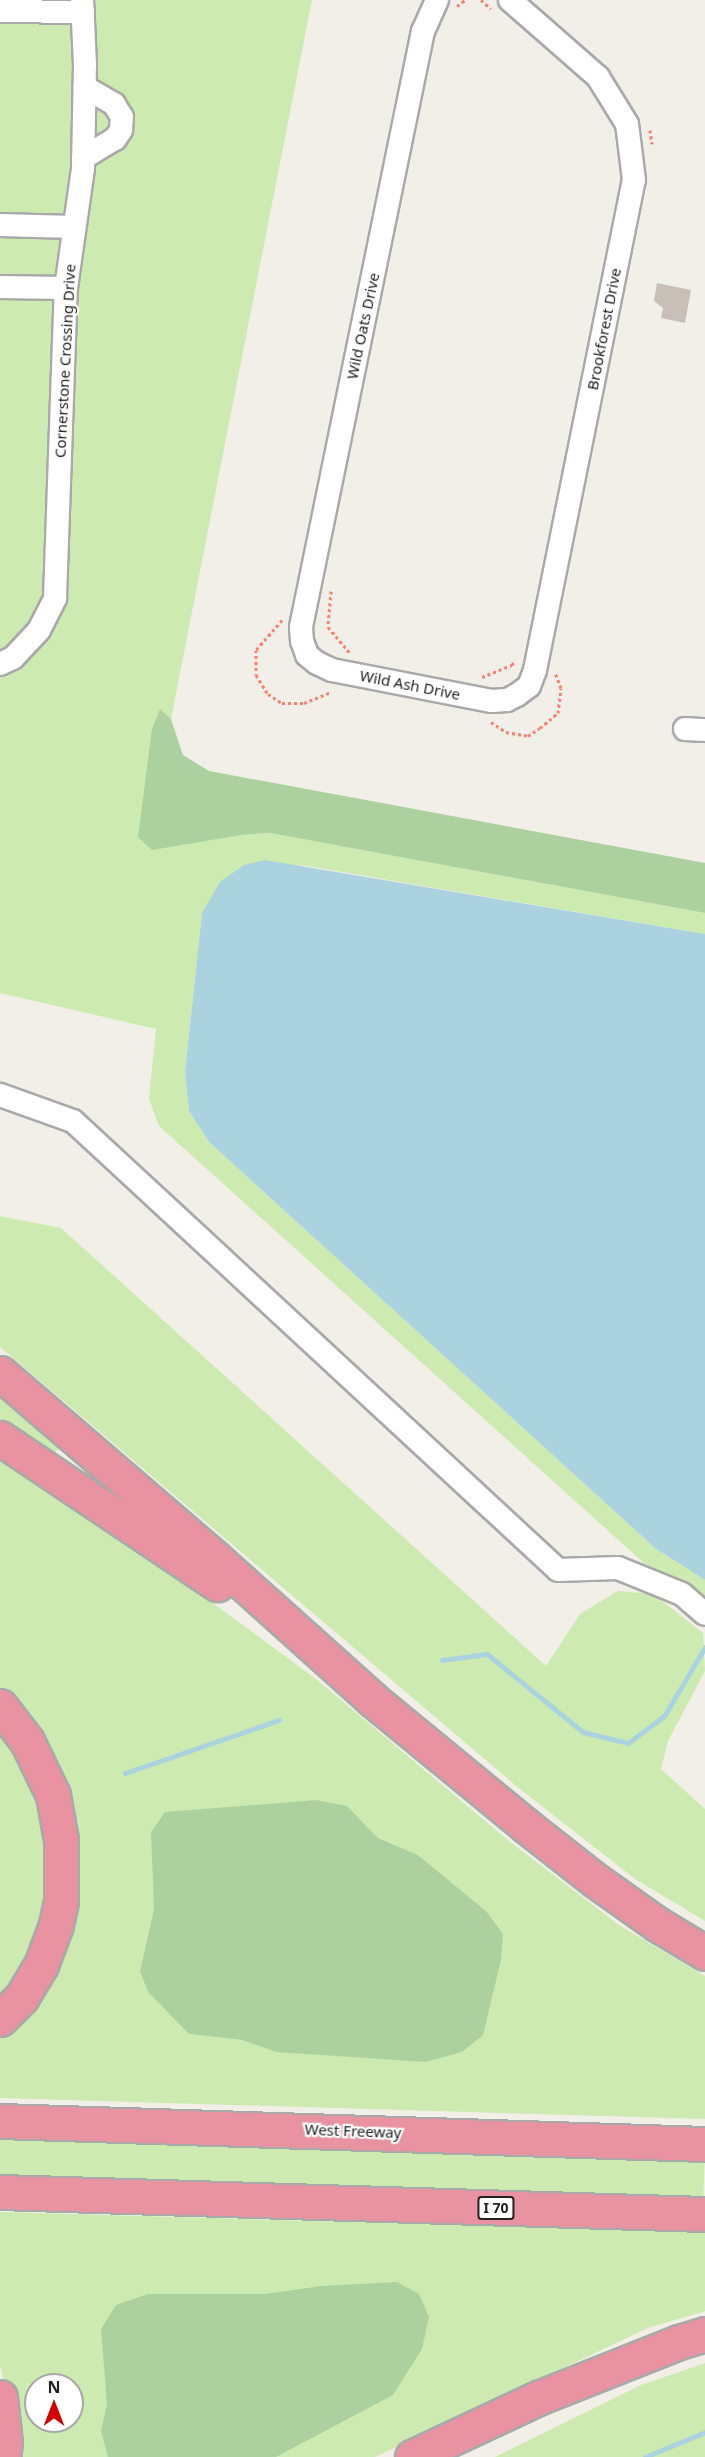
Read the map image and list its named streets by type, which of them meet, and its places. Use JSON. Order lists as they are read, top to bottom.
{
  "streets": {
    "highway": ["West Freeway", "I 70"],
    "street": [
      "Wild Oats Drive",
      "Brookforest Drive",
      "Cornerstone Crossing Drive",
      "Wild Ash Drive"
    ]
  },
  "crossings": [
    ["Wild Oats Drive", "Wild Ash Drive"],
    ["Brookforest Drive", "Wild Ash Drive"]
  ],
  "north": "top"
}
